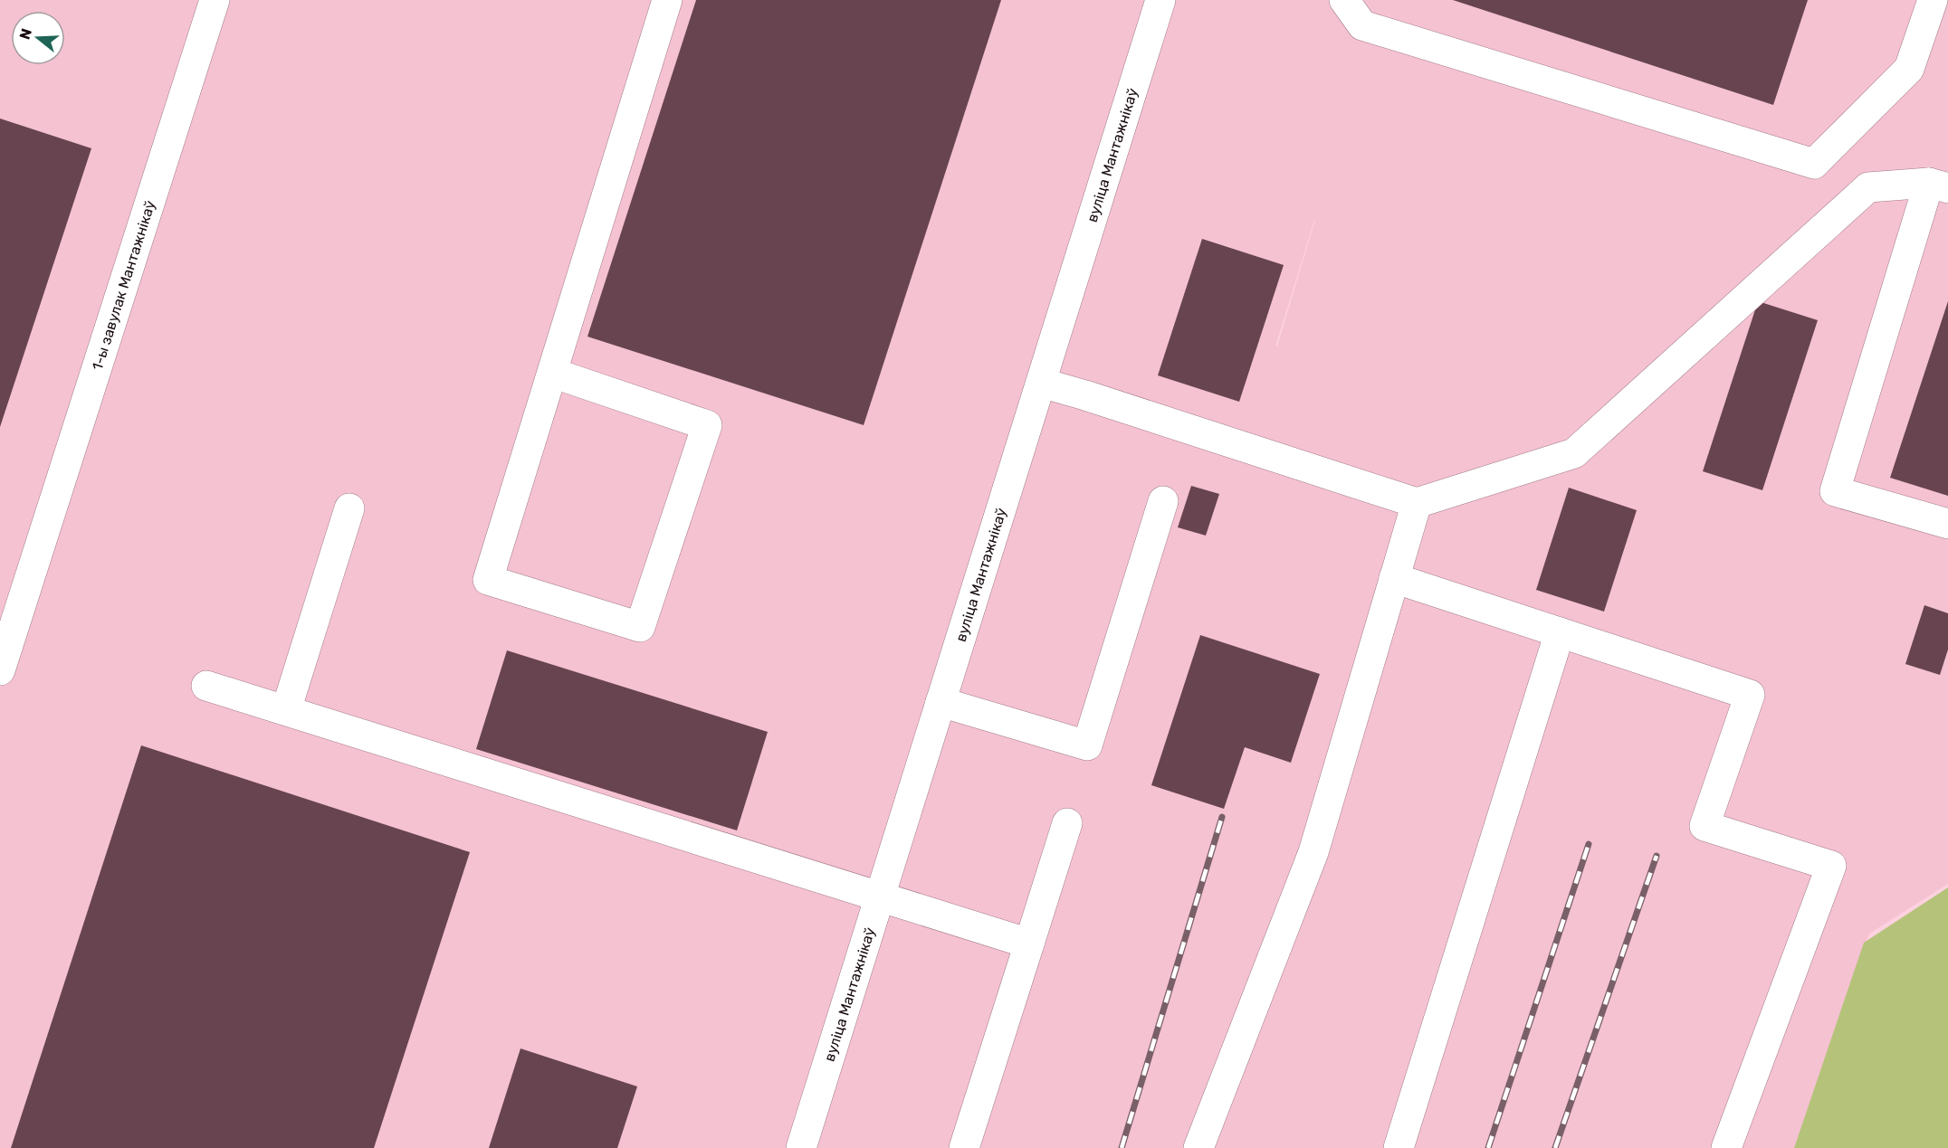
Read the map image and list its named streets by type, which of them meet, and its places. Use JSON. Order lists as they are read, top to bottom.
{
  "streets": {
    "street": ["вуліца Мантажнікаў", "1-ы завулак Мантажнікаў"]
  },
  "north": "left"
}
